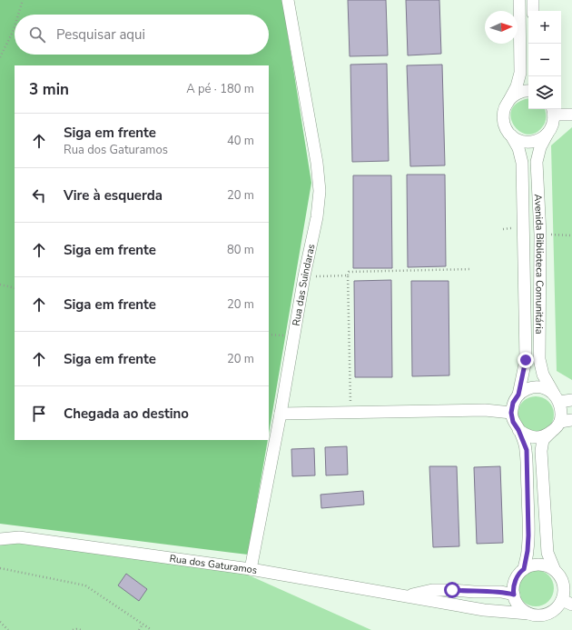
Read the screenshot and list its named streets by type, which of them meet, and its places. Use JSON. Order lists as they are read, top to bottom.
{
  "streets": {
    "street": ["Avenida Biblioteca Comunitária", "Rua das Suindaras", "Rua dos Gaturamos"]
  },
  "crossings": [
    ["Rua das Suindaras", "Rua dos Gaturamos"]
  ],
  "north": "right",
  "page": {
    "map_buttons": ["+", "−"],
    "search": "Pesquisar aqui",
    "heading": ["3 min", "A pé · 180 m"],
    "list": [
      ["Siga em frente", "Rua dos Gaturamos", "40 m"],
      ["Vire à esquerda", "20 m"],
      ["Siga em frente", "80 m"],
      ["Siga em frente", "20 m"],
      ["Siga em frente", "20 m"],
      "Chegada ao destino"
    ]
  }
}
